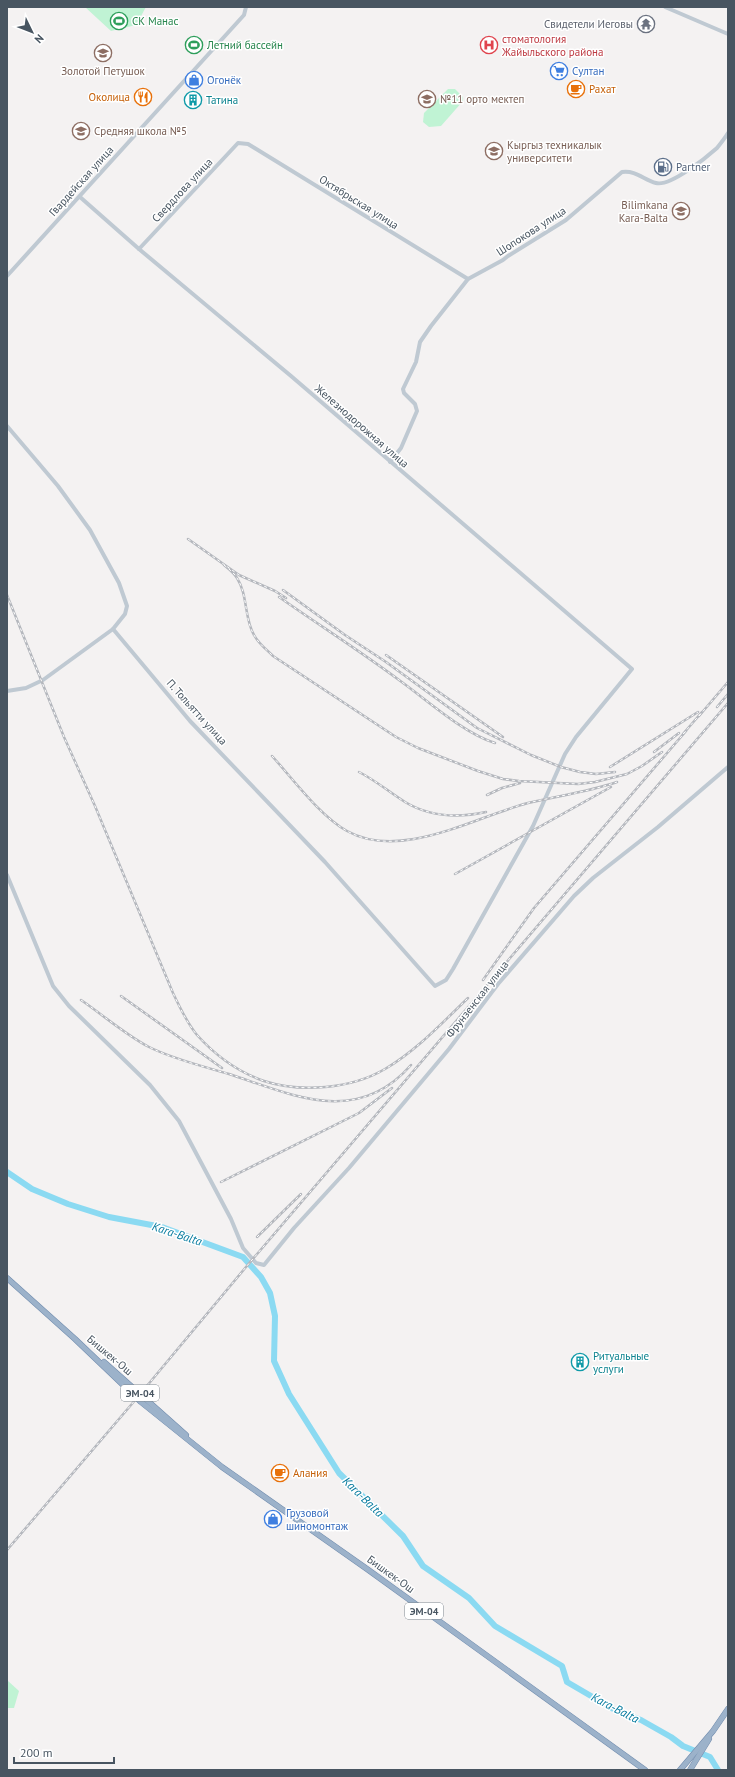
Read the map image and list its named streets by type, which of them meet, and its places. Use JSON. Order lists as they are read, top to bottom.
{
  "streets": {
    "highway": ["Бишкек-Ош", "ЭМ-04"],
    "street": [
      "Гвардейская улица",
      "Свердлова улица",
      "Октябрьская улица",
      "Шопокова улица",
      "Железнодорожная улица",
      "П. Тольятти улица",
      "Фрунзенская улица"
    ]
  },
  "crossings": [
    ["Гвардейская улица", "Железнодорожная улица"],
    ["Свердлова улица", "Октябрьская улица"],
    ["Свердлова улица", "Железнодорожная улица"],
    ["Октябрьская улица", "Шопокова улица"],
    ["Шопокова улица", "Железнодорожная улица"],
    ["Железнодорожная улица", "П. Тольятти улица"]
  ],
  "water": ["Kara-Balta"],
  "places": {
    "sports": ["СК Манас", "Летний бассейн"],
    "temple": ["Свидетели Иеговы"],
    "hospital": ["стоматология Жайыльского района"],
    "school or university": [
      "Золотой Петушок",
      "№11 орто мектеп",
      "Средняя школа №5",
      "Кыргыз техникалык университети",
      "Bilimkana Kara-Balta"
    ],
    "supermarket": ["Султан"],
    "shop": ["Огонёк", "Грузовой шиномонтаж"],
    "cafe": ["Рахат", "Алания"],
    "restaurant": ["Околица"],
    "building": ["Татина", "Ритуальные услуги"],
    "fuel station": ["Partner"]
  },
  "scale_bar": "200 m",
  "north": "bottom right"
}
